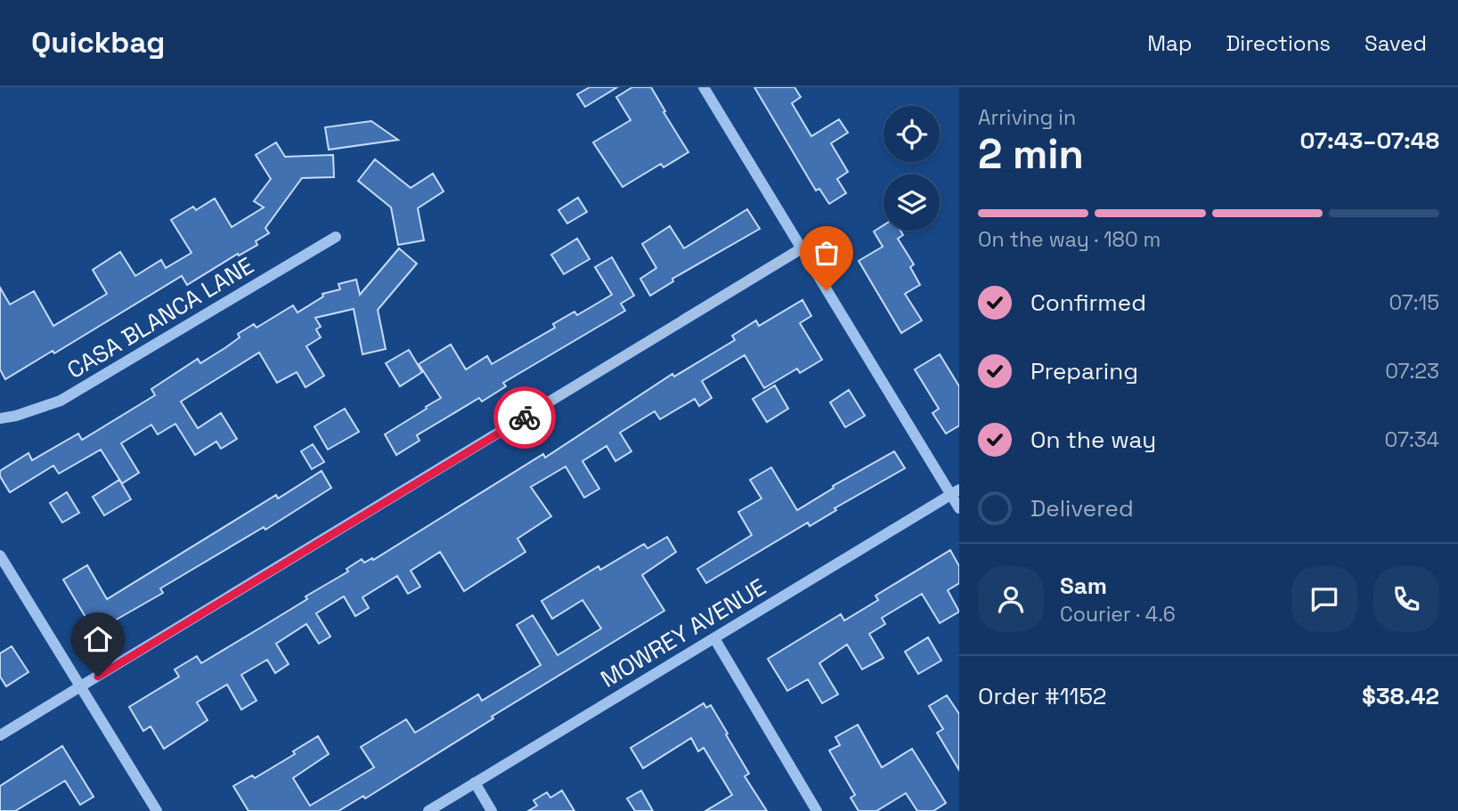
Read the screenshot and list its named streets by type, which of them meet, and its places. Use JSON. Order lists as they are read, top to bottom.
{
  "streets": {
    "street": ["CASA BLANCA LANE", "MOWREY AVENUE"]
  },
  "page": {
    "header": "Quickbag",
    "nav": ["Map", "Directions", "Saved"],
    "heading": ["2 min", "Arriving in", "07:43–07:48"],
    "panel": [
      "Sam",
      "Courier · 4.6",
      "Order #1152",
      "$38.42"
    ],
    "bar": "On the way · 180 m",
    "list": [
      ["Confirmed", "07:15"],
      ["Preparing", "07:23"],
      ["On the way", "07:34"],
      "Delivered"
    ]
  }
}
